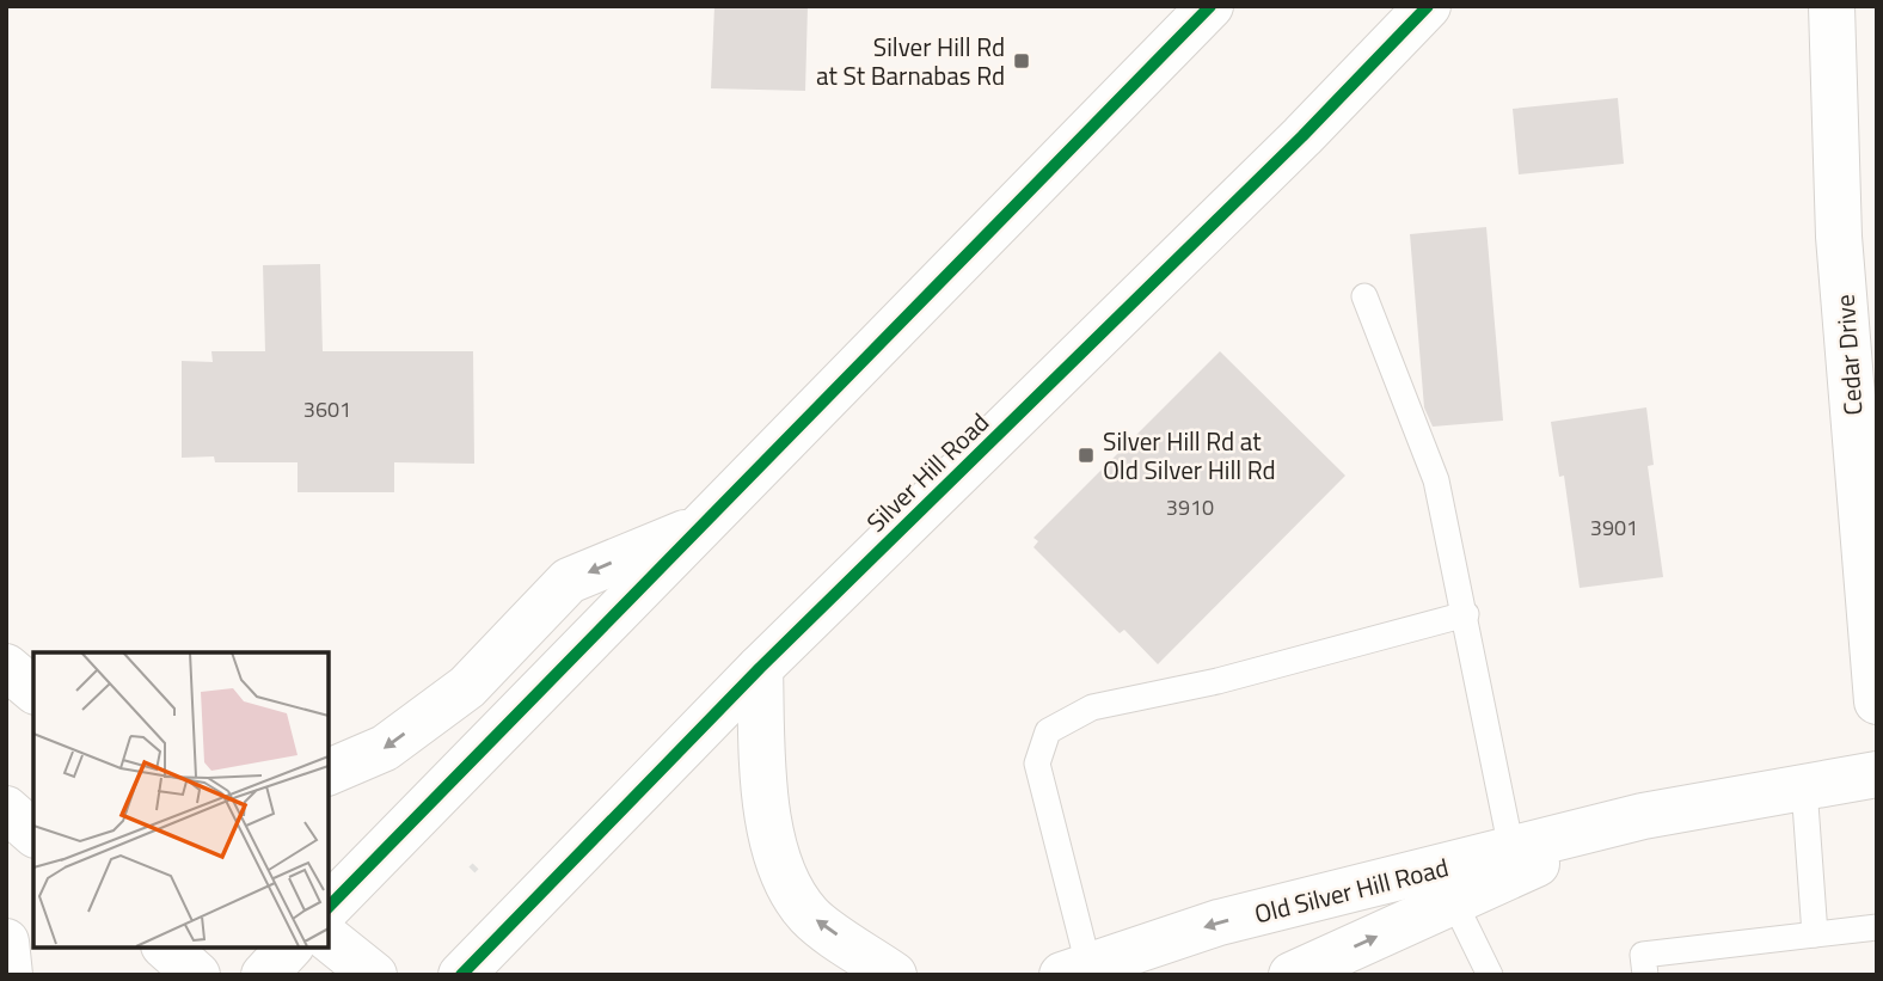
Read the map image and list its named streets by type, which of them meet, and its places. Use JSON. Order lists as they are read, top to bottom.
{
  "streets": {
    "main road": ["Cedar Drive", "Silver Hill Road", "Old Silver Hill Road"]
  },
  "places": {
    "transit": ["Silver Hill Rd at St Barnabas Rd", "Silver Hill Rd at Old Silver Hill Rd"]
  },
  "house_numbers": ["3601", "3910", "3901"]
}
